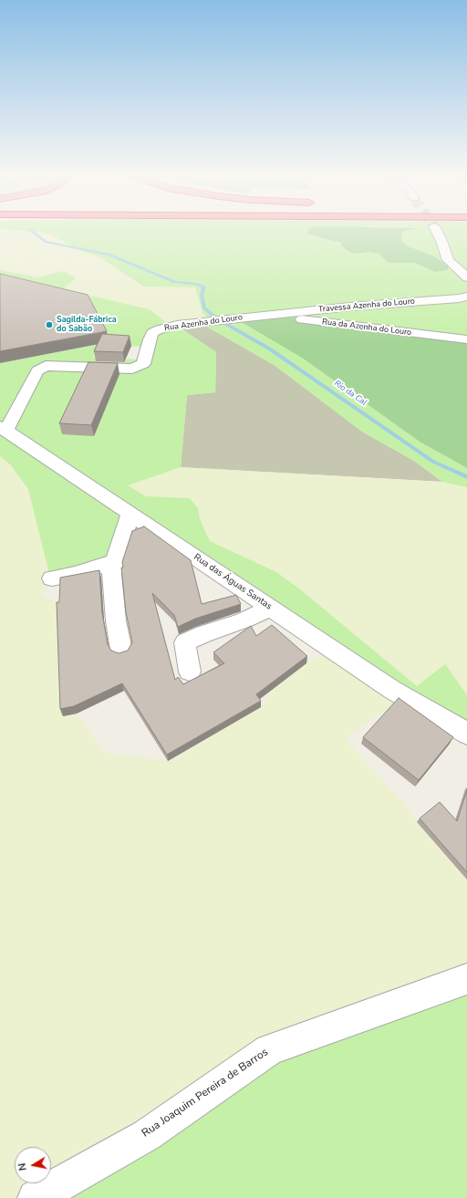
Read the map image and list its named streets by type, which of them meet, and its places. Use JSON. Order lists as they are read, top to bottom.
{
  "streets": {
    "street": [
      "Travessa Azenha do Louro",
      "Rua Azenha do Louro",
      "Rua da Azenha do Louro",
      "Rua das Águas Santas",
      "Rua Joaquim Pereira de Barros"
    ]
  },
  "crossings": [
    ["Travessa Azenha do Louro", "Rua Azenha do Louro"],
    ["Travessa Azenha do Louro", "Rua da Azenha do Louro"],
    ["Rua Azenha do Louro", "Rua da Azenha do Louro"],
    ["Rua Azenha do Louro", "Rua das Águas Santas"]
  ],
  "water": ["Rio da Cal"],
  "places": ["Sagilda-Fábrica do Sabão"],
  "north": "left"
}
